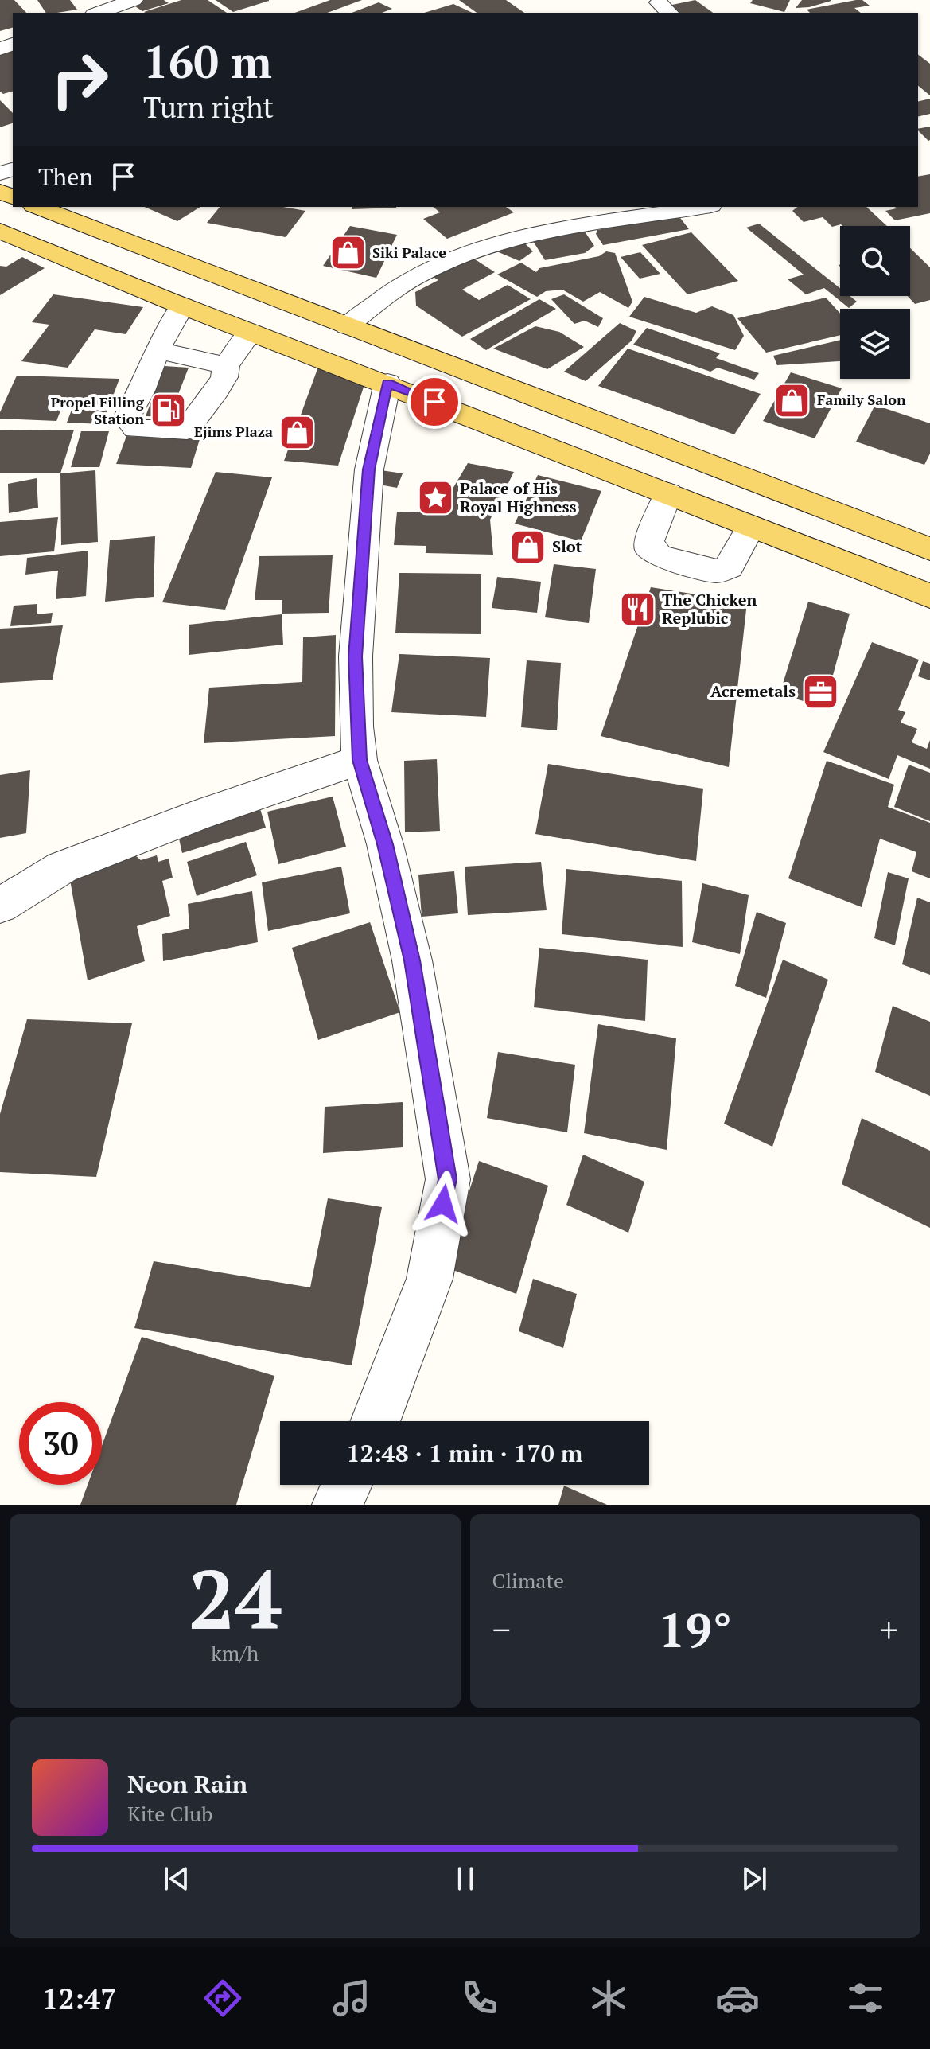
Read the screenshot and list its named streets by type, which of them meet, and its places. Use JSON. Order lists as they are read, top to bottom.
{
  "places": {
    "shop": [
      "Siki Palace",
      "Family Salon",
      "Ejims Plaza",
      "Slot"
    ],
    "fuel station": ["Propel Filling Station"],
    "place": ["Palace of His Royal Highness"],
    "restaurant": ["The Chicken Replubic"],
    "office": ["Acremetals"]
  },
  "page": {
    "turn": ["160 m", "Turn right"],
    "then": "Then",
    "limit": "30",
    "trip": "12:48 · 1 min · 170 m",
    "tile": [
      ["24", "km/h"],
      "Climate"
    ],
    "heat": ["−", "19°", "+"],
    "song": ["Neon Rain", "Kite Club"],
    "tabs": "12:47"
  }
}
